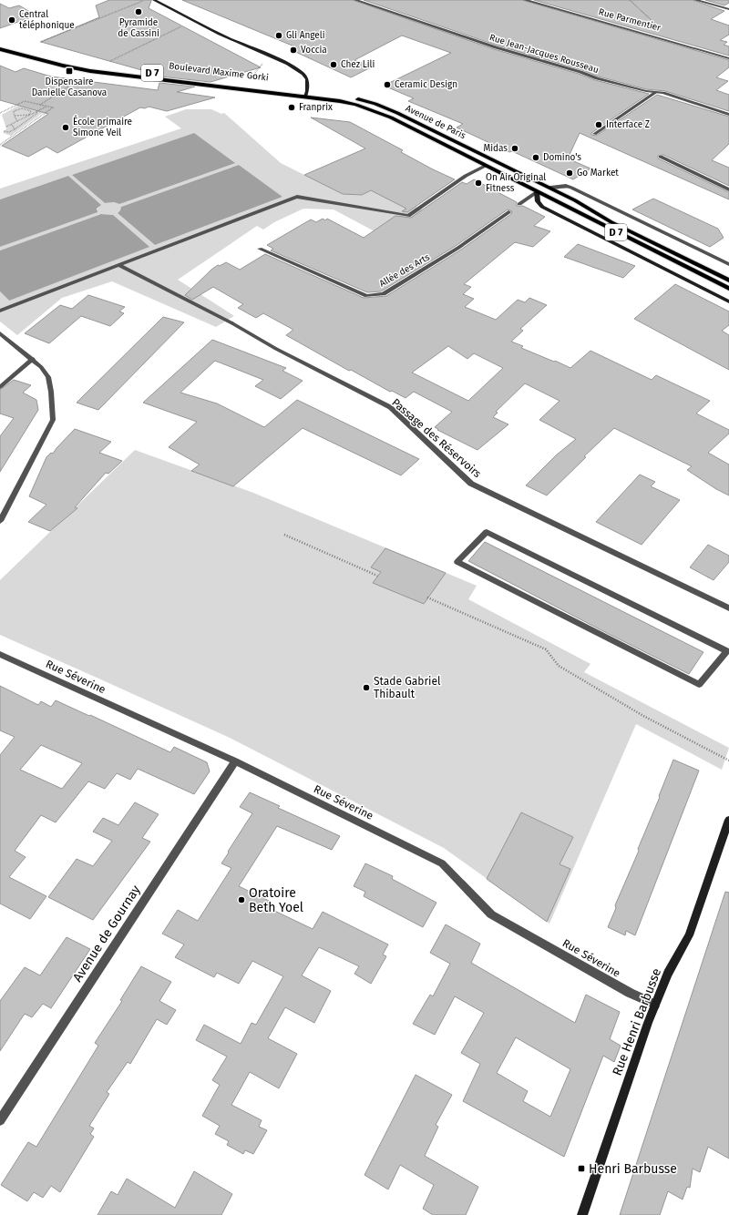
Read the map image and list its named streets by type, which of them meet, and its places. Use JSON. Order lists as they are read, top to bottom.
{
  "streets": {
    "main road": ["Boulevard Maxime Gorki", "D 7", "Avenue de Paris"],
    "street": [
      "Rue Parmentier",
      "Rue Jean-Jacques Rousseau",
      "Allée des Arts",
      "Passage des Réservoirs",
      "Rue Séverine",
      "Avenue de Gournay",
      "Rue Henri Barbusse"
    ]
  },
  "crossings": [
    ["Boulevard Maxime Gorki", "D 7"],
    ["Boulevard Maxime Gorki", "Avenue de Paris"],
    ["D 7", "Avenue de Paris"],
    ["Rue Séverine", "Avenue de Gournay"],
    ["Rue Séverine", "Rue Henri Barbusse"]
  ],
  "places": {
    "other": [
      "Pyramide de Cassini",
      "Central téléphonique",
      "Gli Angeli",
      "Voccia",
      "Chez Lili",
      "Ceramic Design",
      "Franprix",
      "Interface Z",
      "École primaire Simone Veil",
      "Midas",
      "Domino's",
      "Go Market",
      "On Air Original Fitness",
      "Stade Gabriel Thibault",
      "Oratoire Beth Yoel"
    ],
    "transit": ["Dispensaire Danielle Casanova", "Henri Barbusse"]
  }
}
